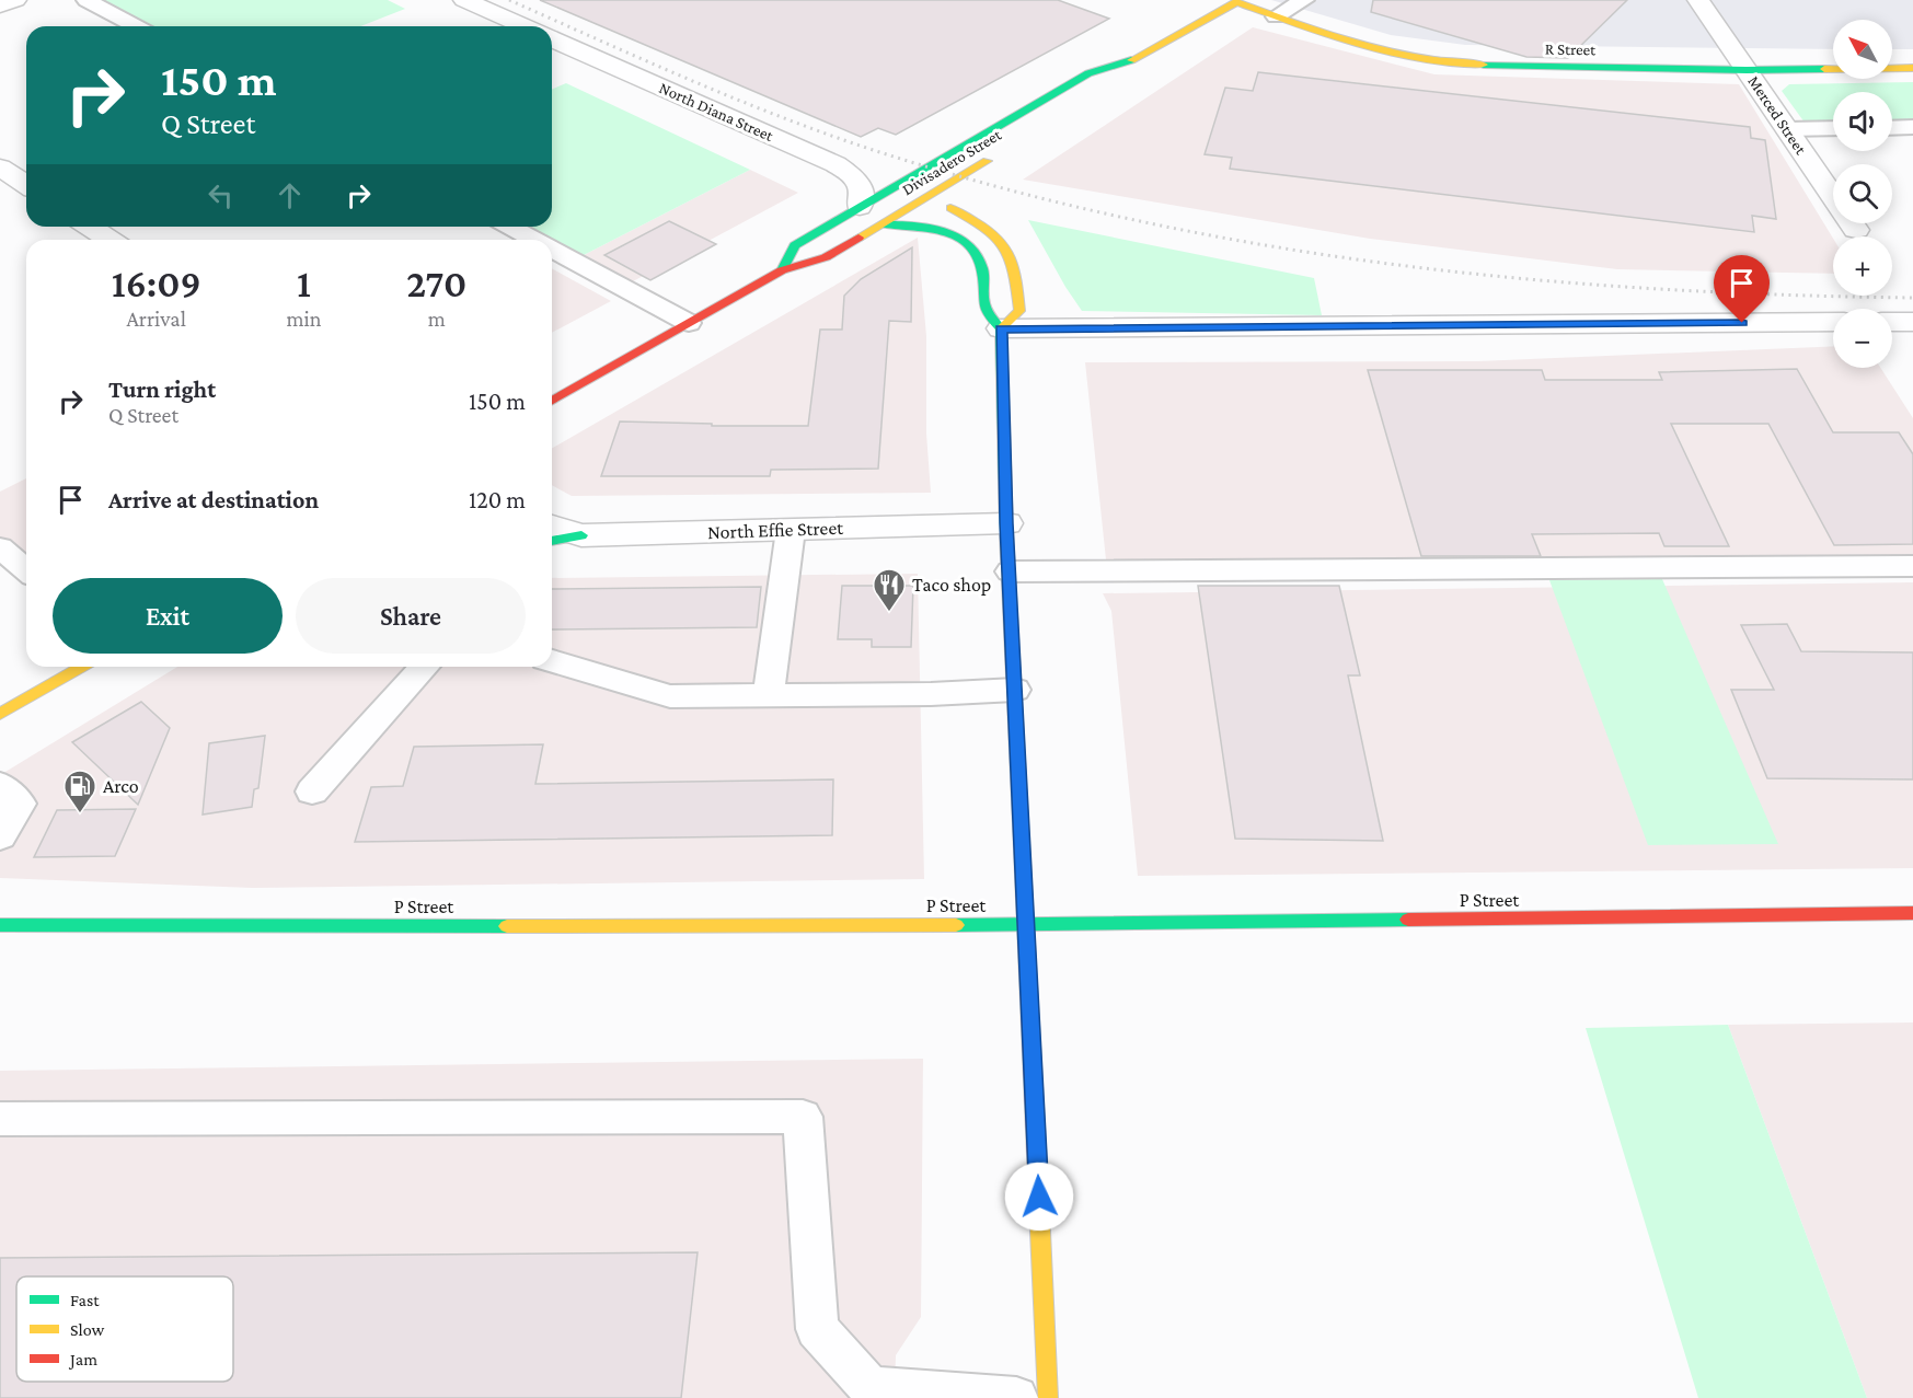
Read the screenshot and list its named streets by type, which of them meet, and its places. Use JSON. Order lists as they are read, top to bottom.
{
  "streets": {
    "street": [
      "R Street",
      "North Diana Street",
      "Merced Street",
      "Divisadero Street",
      "North Effie Street",
      "P Street"
    ]
  },
  "crossings": [
    ["R Street", "Merced Street"],
    ["R Street", "Divisadero Street"],
    ["North Diana Street", "Divisadero Street"]
  ],
  "places": {
    "restaurant": ["Taco shop"],
    "fuel station": ["Arco"]
  },
  "legend": ["Fast", "Slow", "Jam"],
  "north": "top left",
  "page": {
    "map_buttons": ["+", "−"],
    "turn": ["150 m", "Q Street"],
    "eta": [
      "16:09",
      "Arrival",
      "1",
      "min",
      "270",
      "m"
    ],
    "list": [
      {
        "name": "Turn right",
        "note": "Q Street",
        "value": "150 m"
      },
      {
        "name": "Arrive at destination",
        "value": "120 m"
      }
    ],
    "buttons": ["Exit", "Share"]
  }
}
